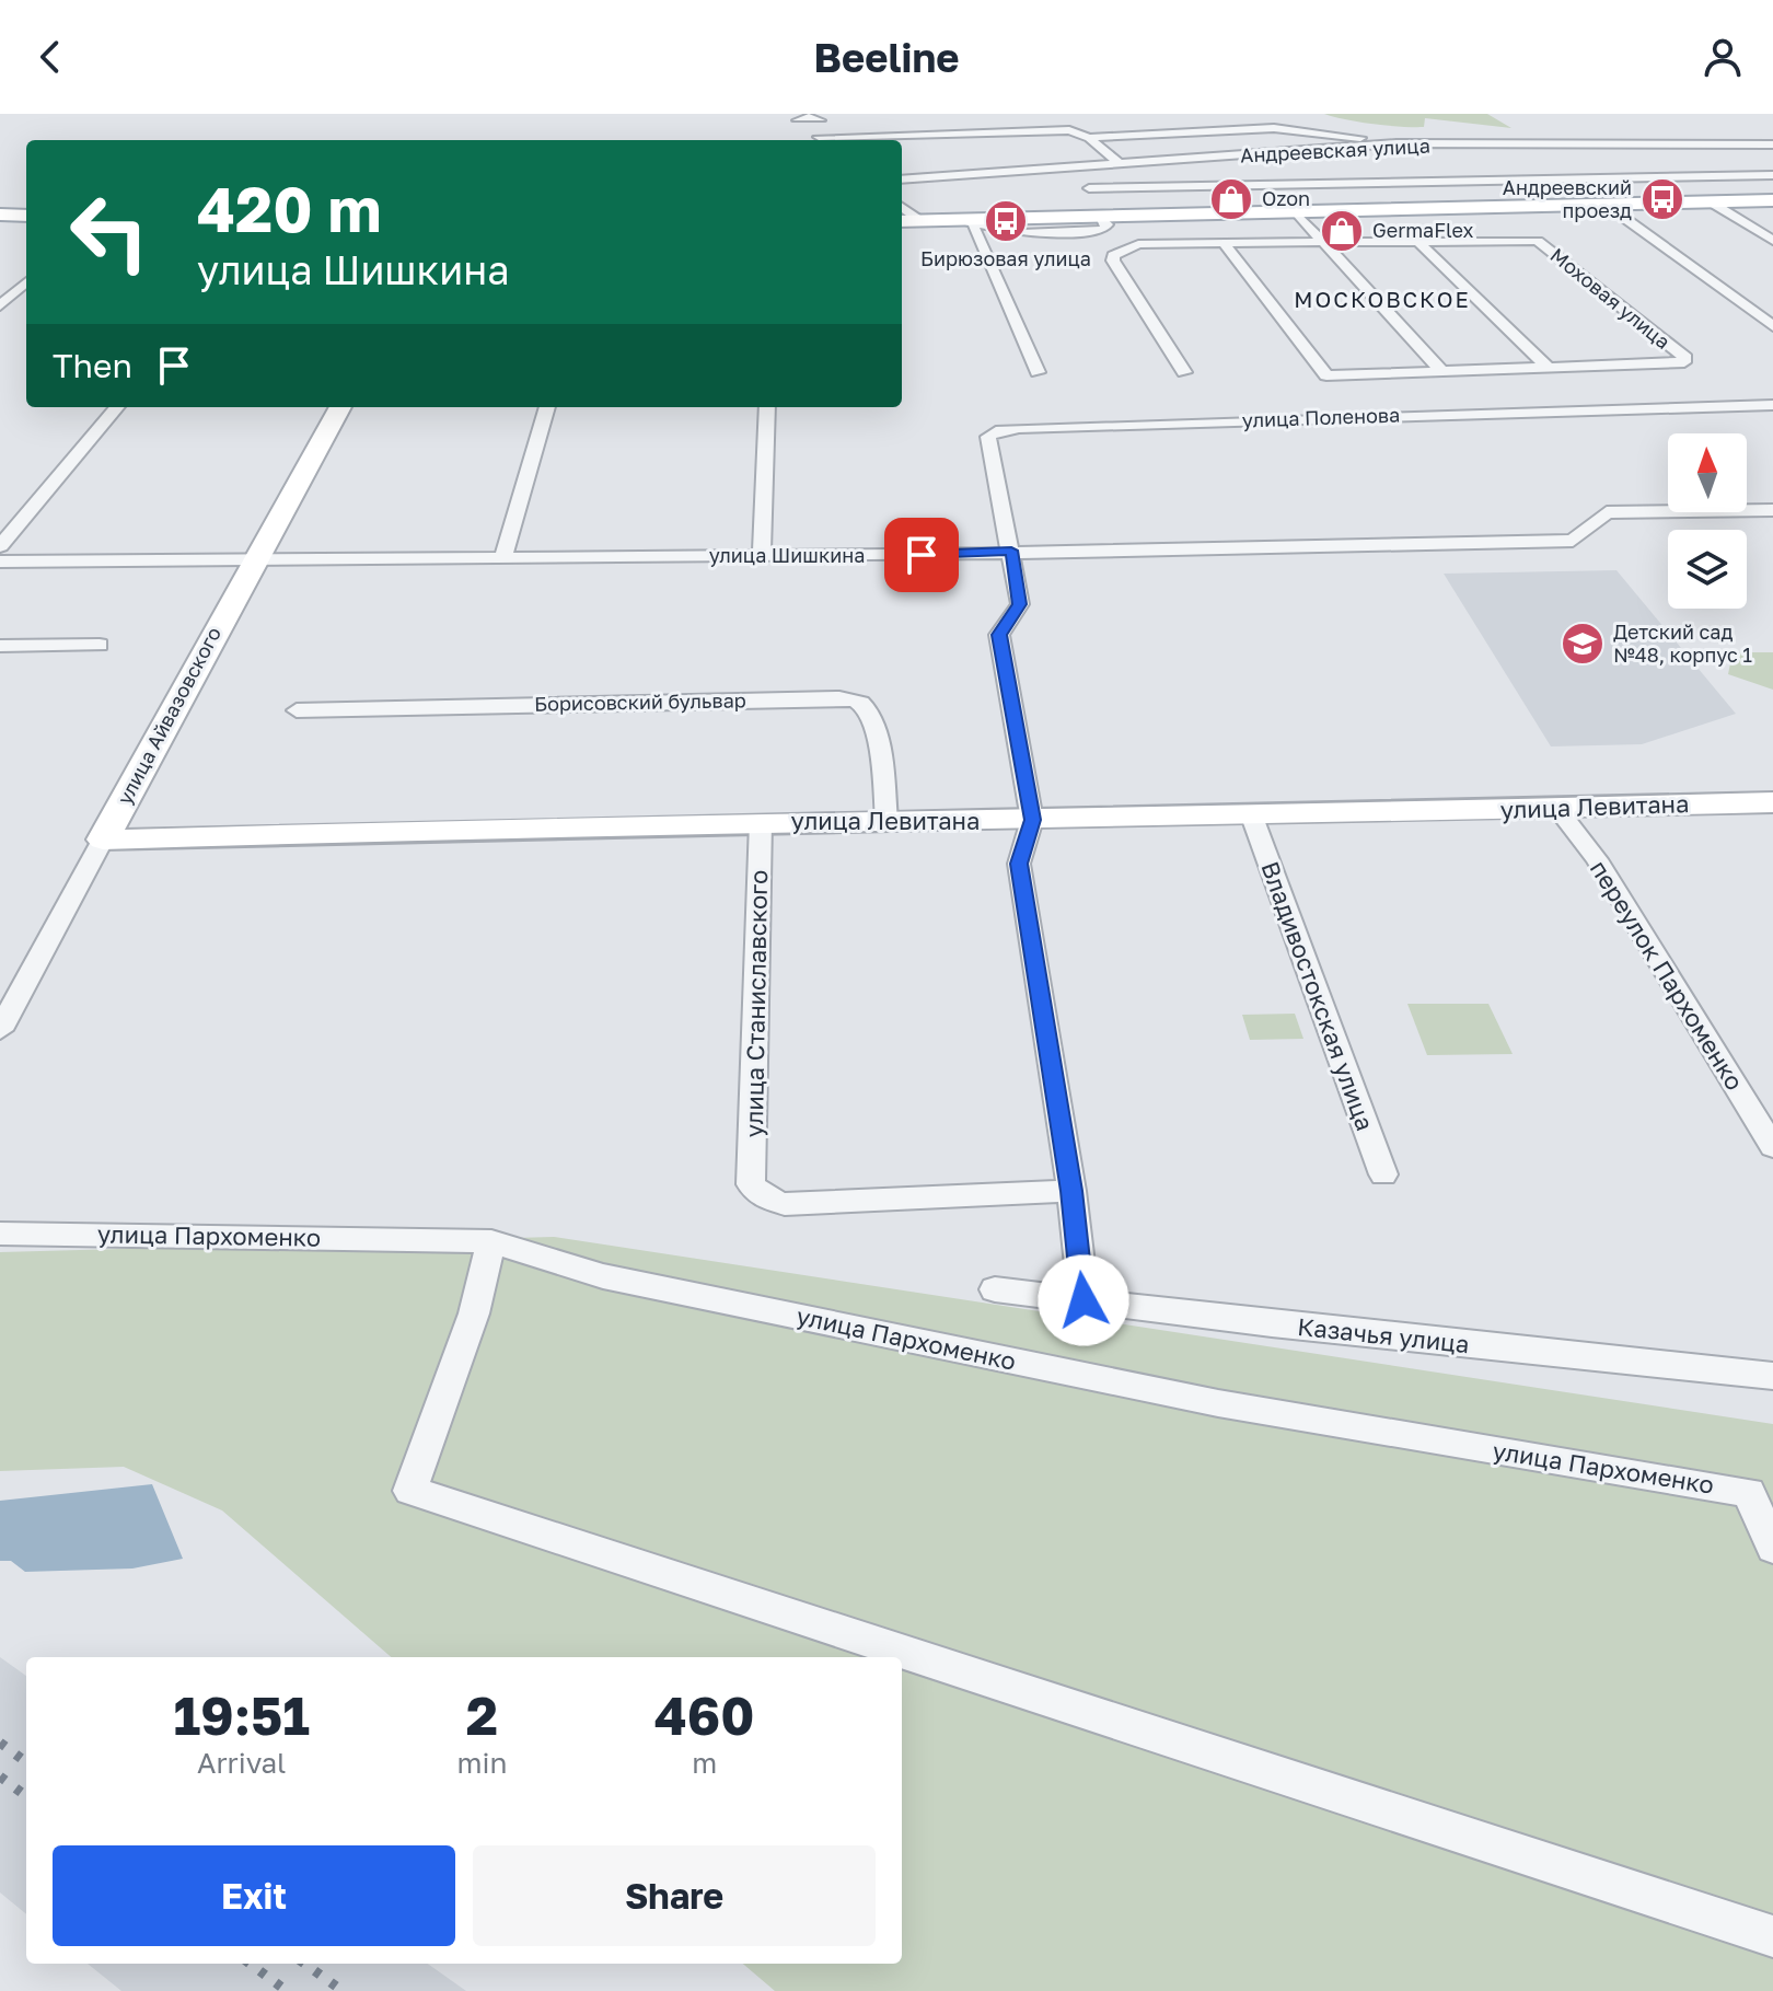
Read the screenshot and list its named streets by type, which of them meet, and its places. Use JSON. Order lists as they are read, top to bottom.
{
  "streets": {
    "street": [
      "Андреевская улица",
      "Моховая улица",
      "улица Поленова",
      "улица Шишкина",
      "Борисовский бульвар",
      "улица Айвазовского",
      "улица Левитана",
      "переулок Пархоменко",
      "Владивостокская улица",
      "улица Станиславского",
      "улица Пархоменко",
      "Казачья улица"
    ]
  },
  "crossings": [
    ["улица Поленова", "улица Шишкина"],
    ["улица Шишкина", "улица Айвазовского"],
    ["Борисовский бульвар", "улица Левитана"],
    ["улица Айвазовского", "улица Левитана"],
    ["улица Левитана", "переулок Пархоменко"],
    ["улица Левитана", "Владивостокская улица"],
    ["улица Левитана", "улица Станиславского"]
  ],
  "districts": ["МОСКОВСКОЕ"],
  "places": {
    "shop": ["Ozon", "GermaFlex"],
    "bus stop": ["Андреевский проезд", "Бирюзовая улица"],
    "school or university": ["Детский сад №48, корпус 1"]
  },
  "north": "top",
  "page": {
    "header": "Beeline",
    "turn": ["420 m", "улица Шишкина"],
    "then": "Then",
    "eta": [
      "19:51",
      "Arrival",
      "2",
      "min",
      "460",
      "m"
    ],
    "buttons": ["Exit", "Share"]
  }
}
